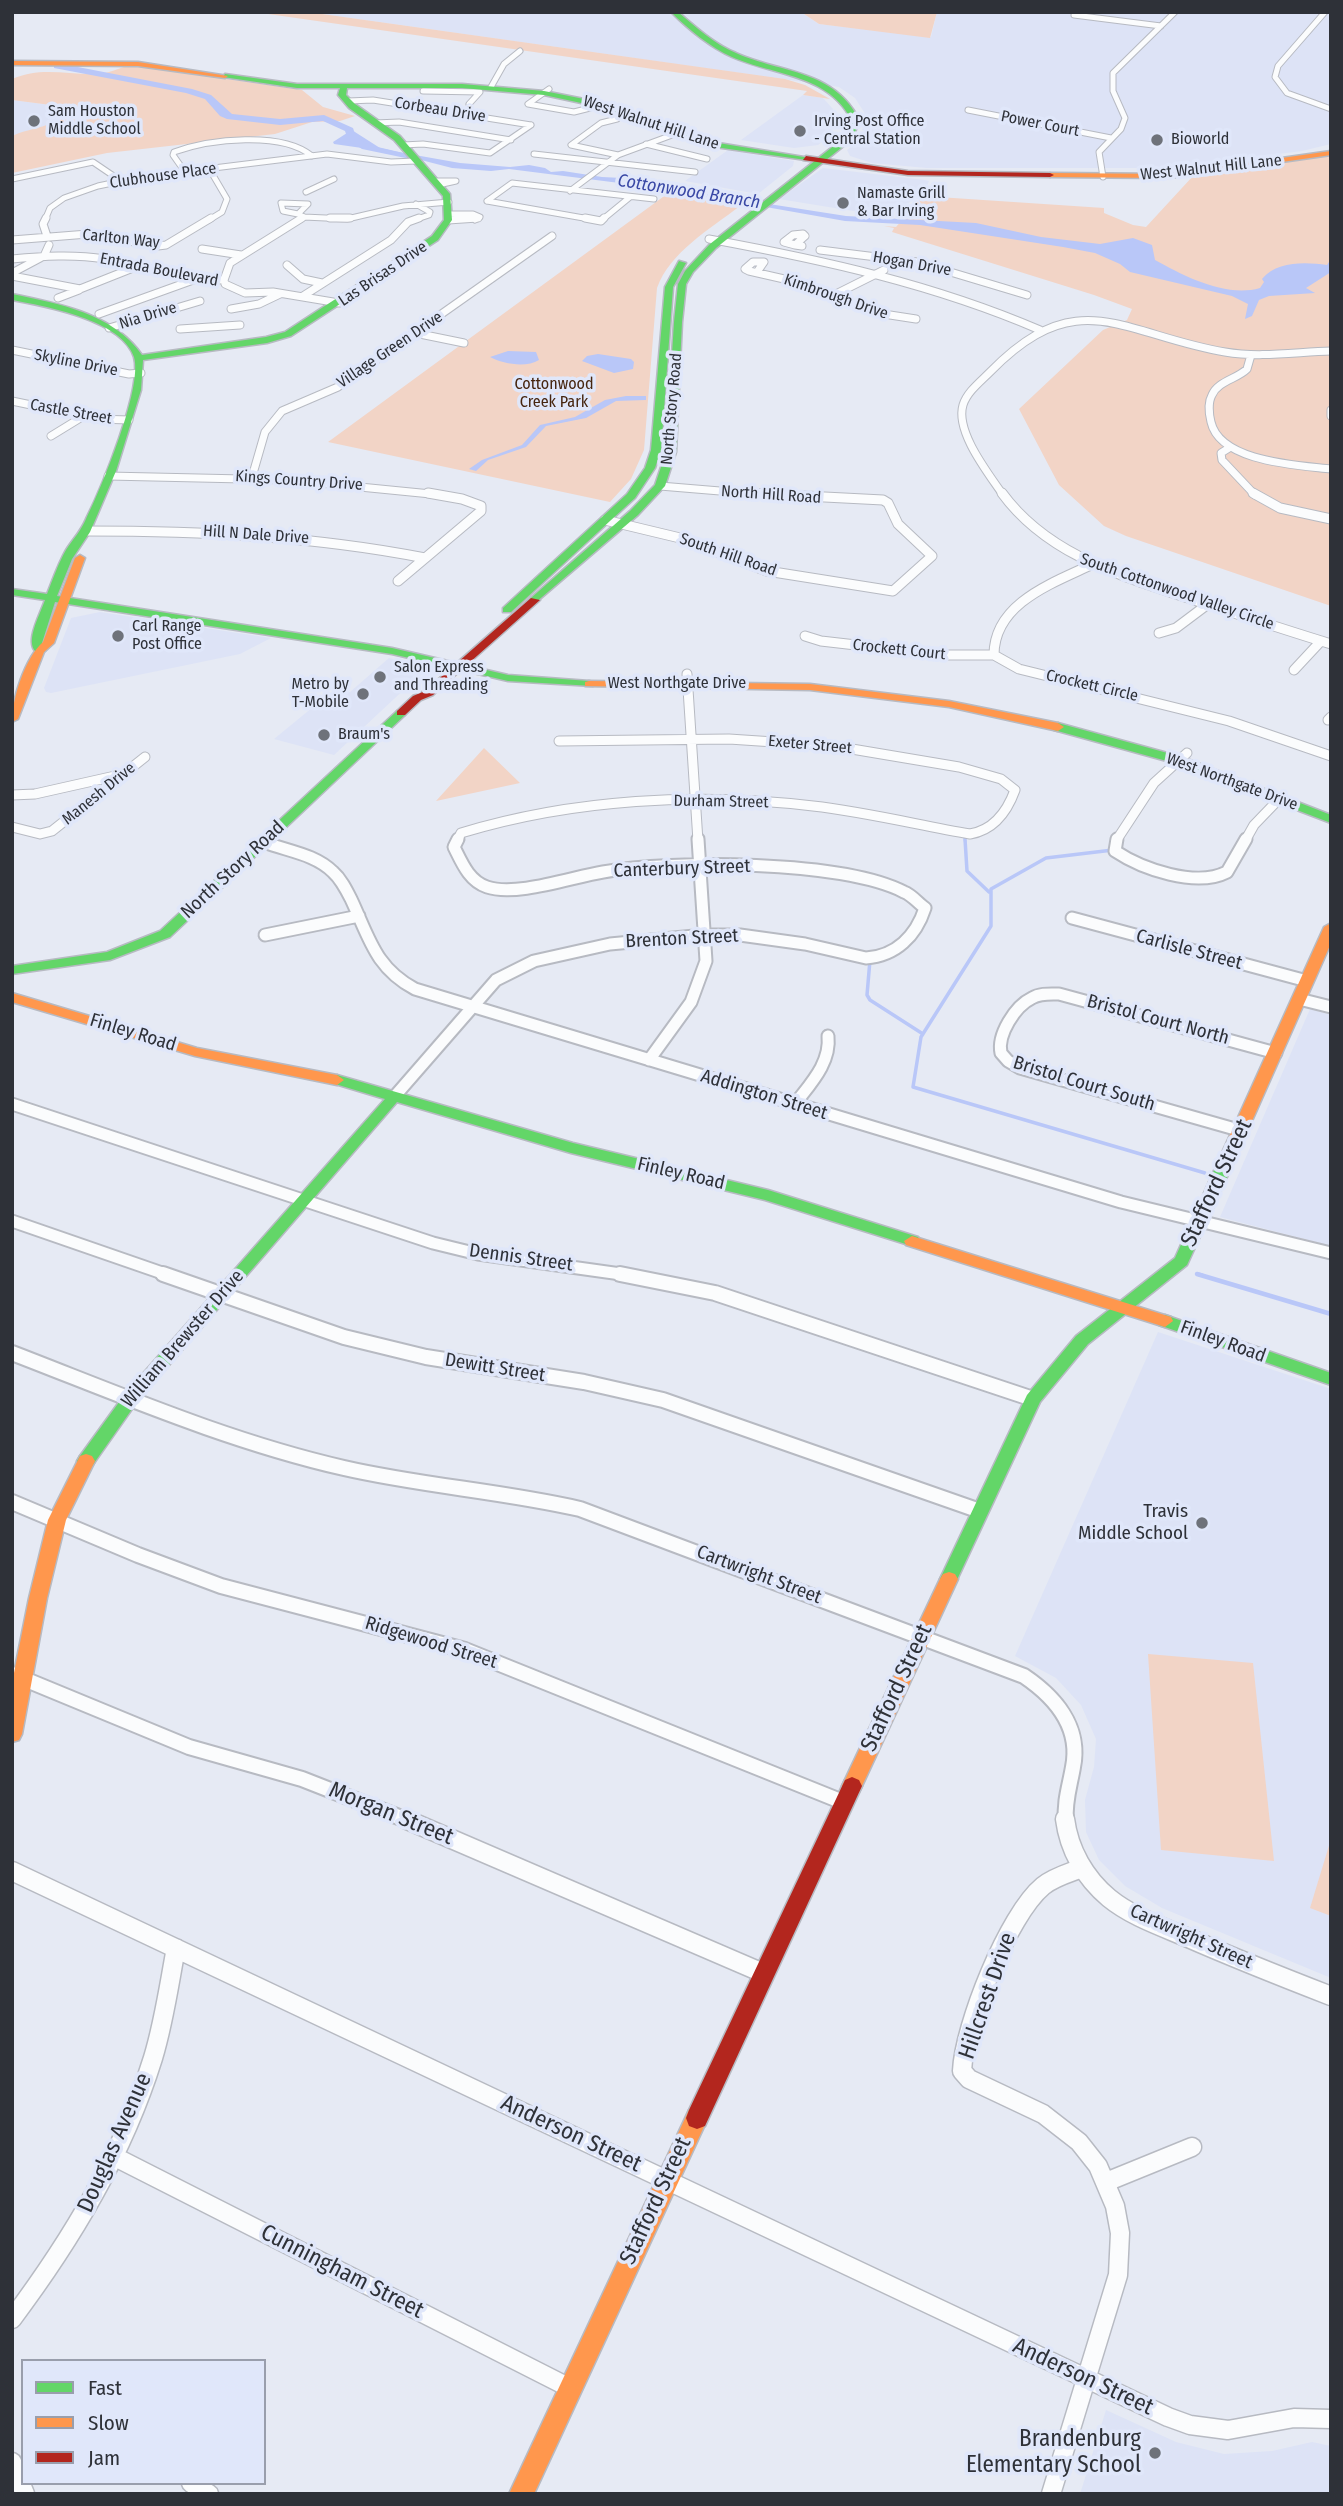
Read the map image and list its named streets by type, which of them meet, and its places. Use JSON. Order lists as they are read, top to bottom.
{
  "streets": {
    "main road": [
      "West Walnut Hill Lane",
      "Las Brisas Drive",
      "North Story Road",
      "West Northgate Drive",
      "Finley Road",
      "Stafford Street",
      "William Brewster Drive"
    ],
    "street": [
      "Corbeau Drive",
      "Power Court",
      "Clubhouse Place",
      "Carlton Way",
      "Hogan Drive",
      "Entrada Boulevard",
      "Kimbrough Drive",
      "Nia Drive",
      "Village Green Drive",
      "Skyline Drive",
      "Castle Street",
      "Kings Country Drive",
      "North Hill Road",
      "Hill N Dale Drive",
      "South Hill Road",
      "South Cottonwood Valley Circle",
      "Crockett Court",
      "Crockett Circle",
      "Exeter Street",
      "Manesh Drive",
      "Durham Street",
      "Canterbury Street",
      "Brenton Street",
      "Carlisle Street",
      "Bristol Court North",
      "Bristol Court South",
      "Addington Street",
      "Dennis Street",
      "Dewitt Street",
      "Cartwright Street",
      "Ridgewood Street",
      "Morgan Street",
      "Hillcrest Drive",
      "Anderson Street",
      "Douglas Avenue",
      "Cunningham Street"
    ]
  },
  "crossings": [
    ["Corbeau Drive", "West Walnut Hill Lane"],
    ["West Walnut Hill Lane", "North Story Road"],
    ["Clubhouse Place", "Carlton Way"],
    ["Entrada Boulevard", "Las Brisas Drive"],
    ["Las Brisas Drive", "Skyline Drive"],
    ["Village Green Drive", "Kings Country Drive"],
    ["North Story Road", "North Hill Road"],
    ["North Story Road", "South Hill Road"],
    ["North Story Road", "West Northgate Drive"],
    ["North Story Road", "Addington Street"],
    ["Kings Country Drive", "Hill N Dale Drive"],
    ["North Hill Road", "South Hill Road"],
    ["Crockett Court", "Crockett Circle"],
    ["Exeter Street", "Durham Street"],
    ["Durham Street", "Canterbury Street"],
    ["Canterbury Street", "Brenton Street"],
    ["Brenton Street", "Addington Street"],
    ["Brenton Street", "William Brewster Drive"],
    ["Carlisle Street", "Stafford Street"],
    ["Bristol Court North", "Bristol Court South"],
    ["Bristol Court North", "Stafford Street"],
    ["Finley Road", "Stafford Street"],
    ["Finley Road", "William Brewster Drive"],
    ["Bristol Court South", "Stafford Street"],
    ["Addington Street", "Stafford Street"],
    ["Addington Street", "William Brewster Drive"],
    ["Stafford Street", "Dennis Street"],
    ["Stafford Street", "Dewitt Street"],
    ["Stafford Street", "Cartwright Street"],
    ["Stafford Street", "Ridgewood Street"],
    ["Stafford Street", "Morgan Street"],
    ["Stafford Street", "Anderson Street"],
    ["Stafford Street", "Cunningham Street"],
    ["Dennis Street", "William Brewster Drive"],
    ["William Brewster Drive", "Dewitt Street"],
    ["William Brewster Drive", "Cartwright Street"],
    ["William Brewster Drive", "Ridgewood Street"],
    ["William Brewster Drive", "Morgan Street"],
    ["Cartwright Street", "Hillcrest Drive"],
    ["Hillcrest Drive", "Anderson Street"],
    ["Anderson Street", "Douglas Avenue"],
    ["Douglas Avenue", "Cunningham Street"]
  ],
  "water": ["Cottonwood Branch"],
  "parks": ["Cottonwood Creek Park"],
  "places": [
    "Sam Houston Middle School",
    "Irving Post Office - Central Station",
    "Bioworld",
    "Namaste Grill & Bar Irving",
    "Carl Range Post Office",
    "Salon Express and Threading",
    "Metro by T-Mobile",
    "Braum's",
    "Travis Middle School",
    "Brandenburg Elementary School"
  ],
  "legend": ["Fast", "Slow", "Jam"]
}
